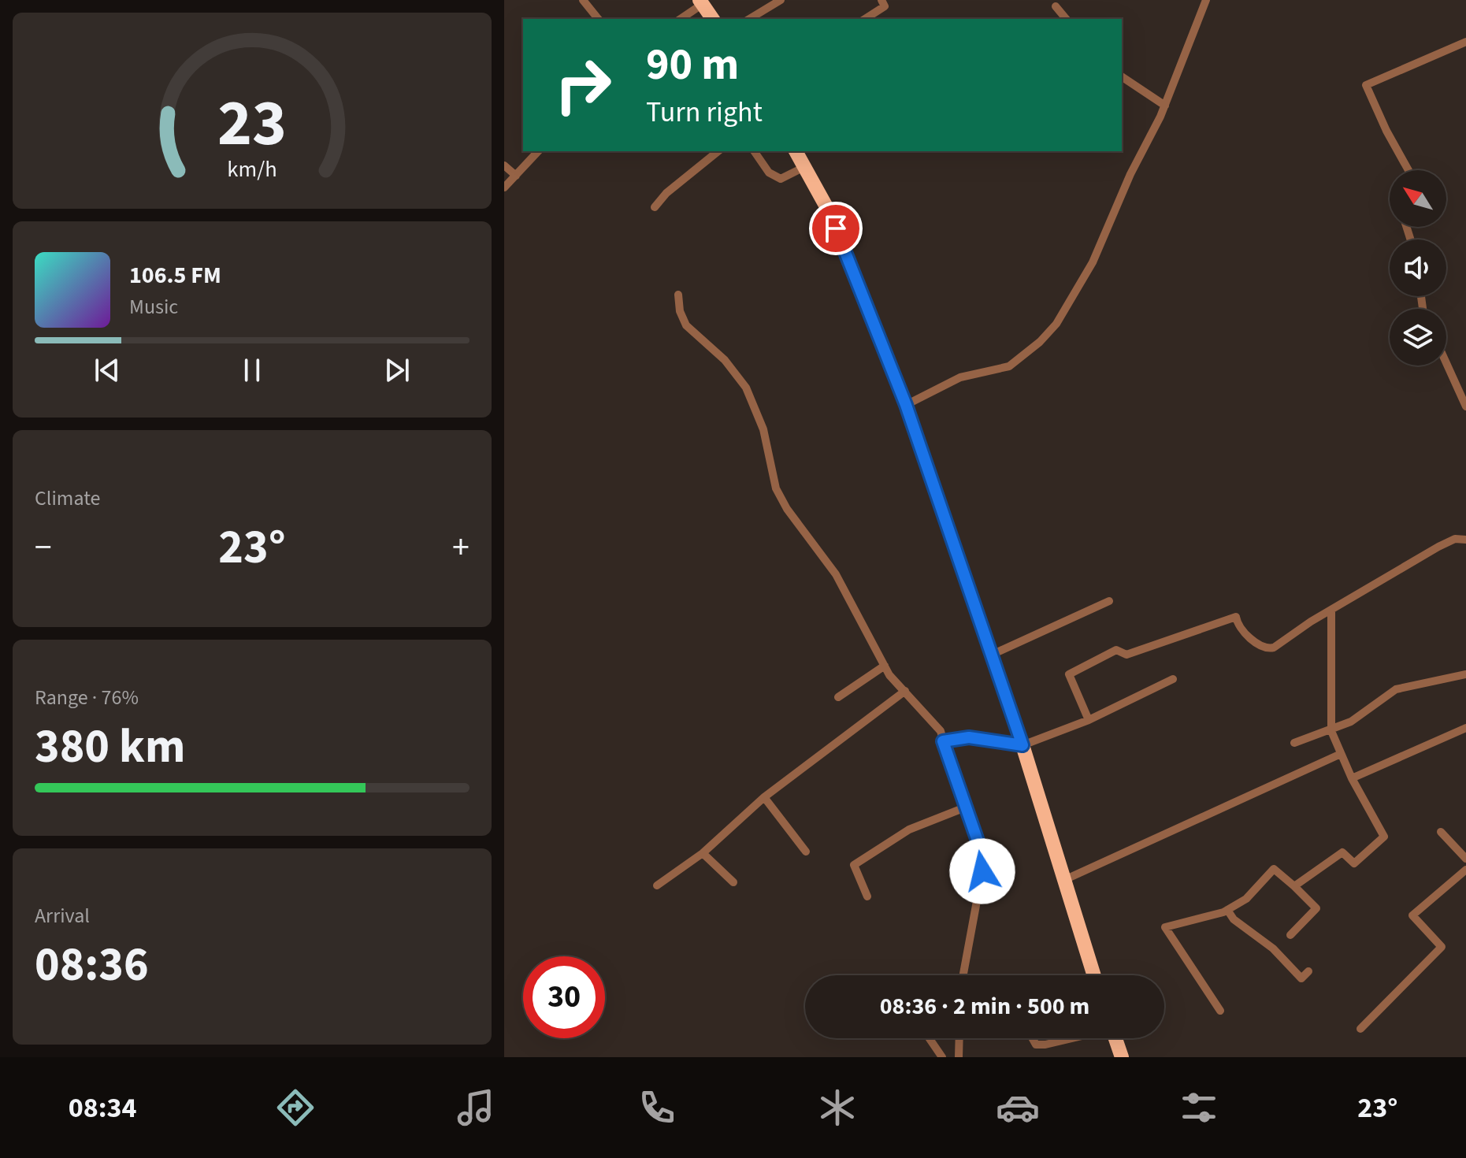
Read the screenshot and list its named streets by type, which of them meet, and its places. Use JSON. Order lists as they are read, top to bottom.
{
  "north": "top left",
  "page": {
    "turn": ["90 m", "Turn right"],
    "song": ["106.5 FM", "Music"],
    "tile": [
      "Climate",
      ["Range · 76%", "380 km"],
      ["Arrival", "08:36"]
    ],
    "heat": ["−", "23°", "+"],
    "limit": "30",
    "trip": "08:36 · 2 min · 500 m",
    "tabs": ["08:34", "23°"],
    "gauge": ["23", "km/h"]
  }
}
